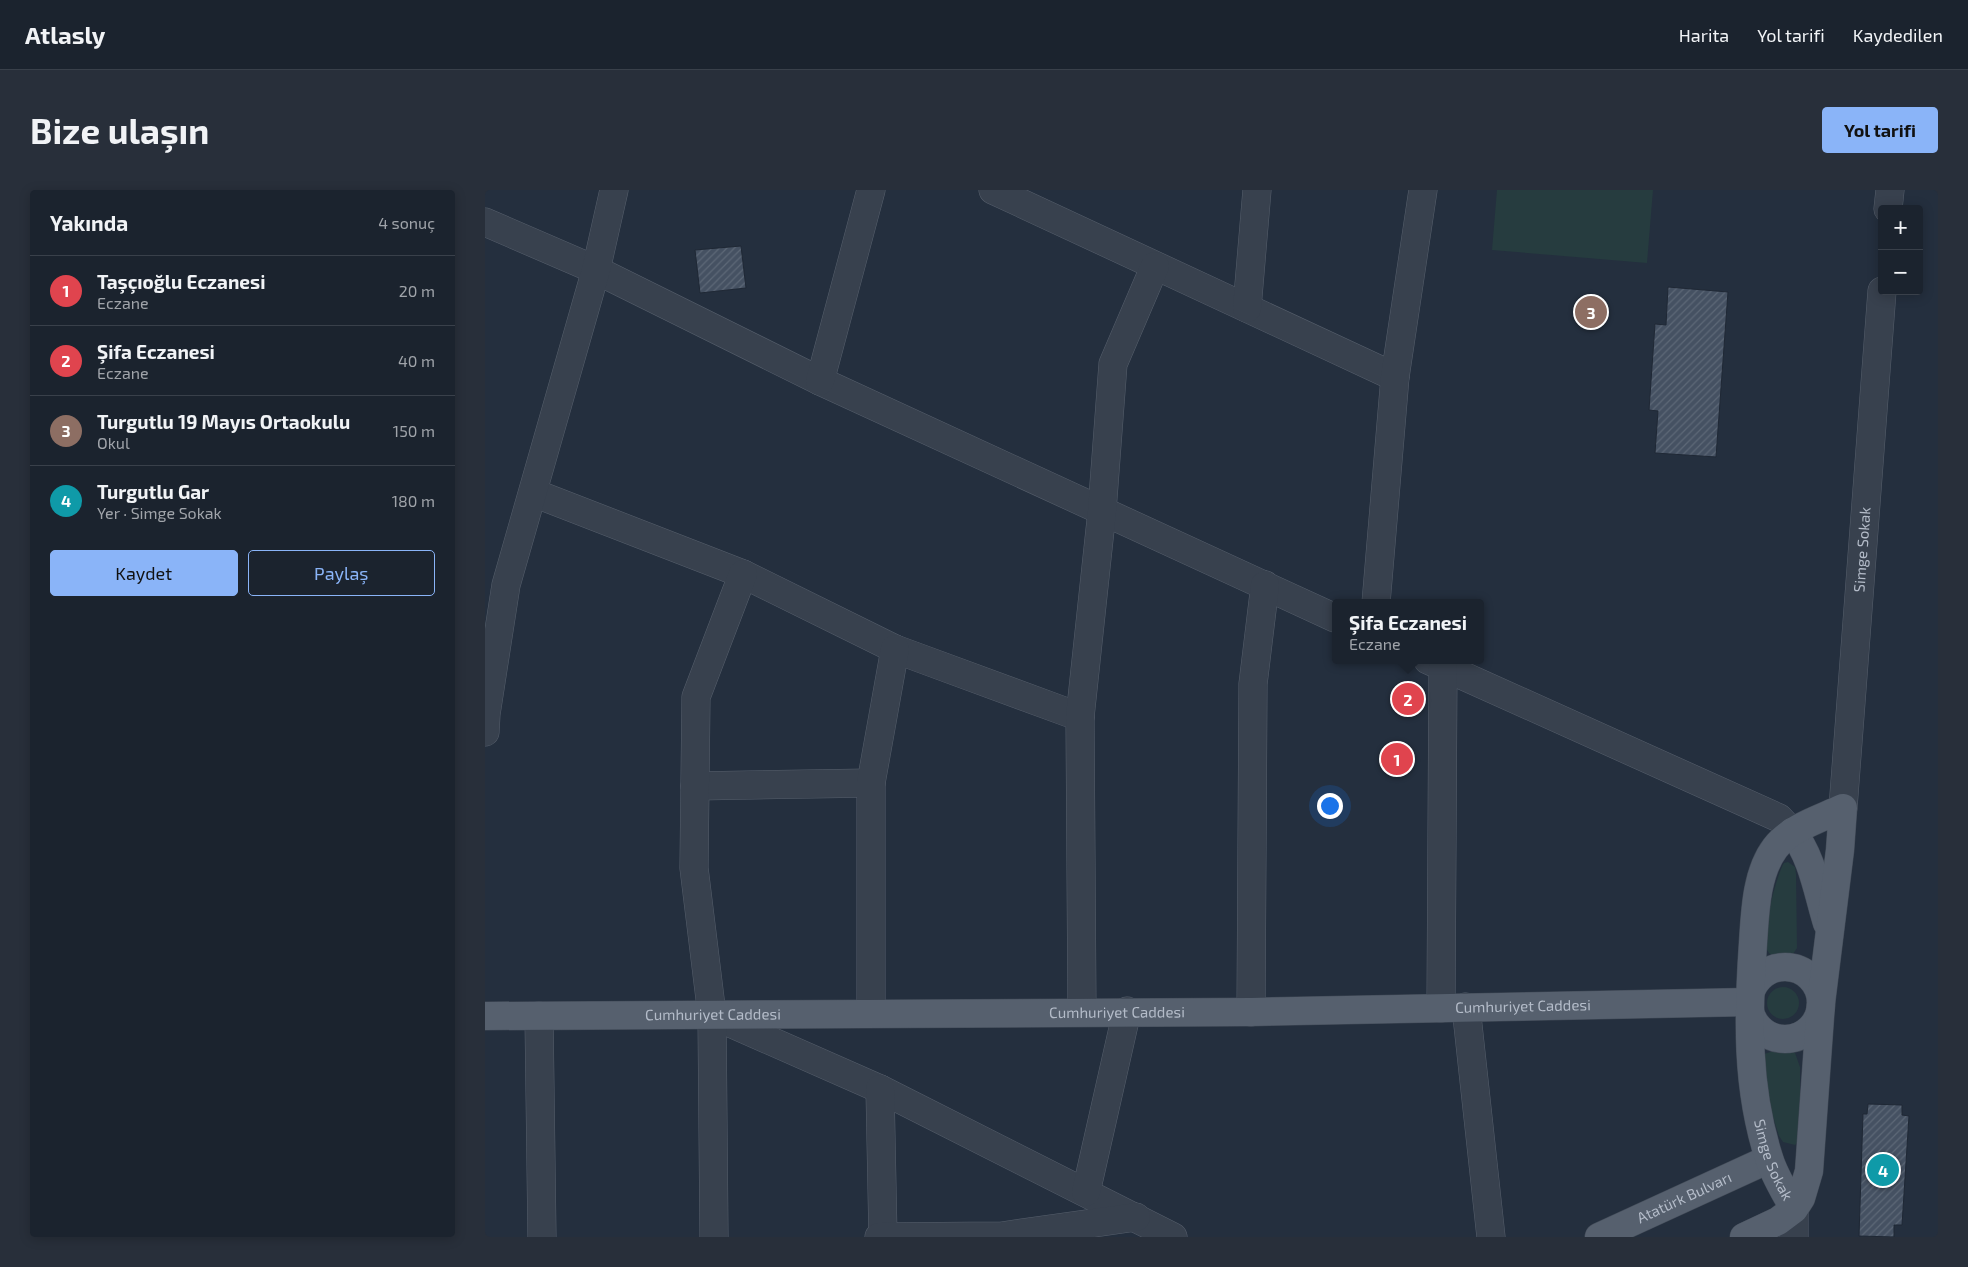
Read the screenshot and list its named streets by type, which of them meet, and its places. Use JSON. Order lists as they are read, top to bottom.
{
  "streets": {
    "main road": ["Simge Sokak", "Cumhuriyet Caddesi", "Atatürk Bulvarı"]
  },
  "crossings": [
    ["Simge Sokak", "Cumhuriyet Caddesi"],
    ["Simge Sokak", "Atatürk Bulvarı"]
  ],
  "page": {
    "header": "Atlasly",
    "nav": ["Harita", "Yol tarifi", "Kaydedilen"],
    "buttons": [
      "Yol tarifi",
      ["Kaydet", "Paylaş"]
    ],
    "title": "Bize ulaşın",
    "heading": ["Yakında", "4 sonuç"],
    "map_buttons": ["+", "−"],
    "list": [
      {
        "mark": "1",
        "name": "Taşçıoğlu Eczanesi",
        "note": "Eczane",
        "value": "20 m"
      },
      {
        "mark": "2",
        "name": "Şifa Eczanesi",
        "note": "Eczane",
        "value": "40 m"
      },
      {
        "mark": "3",
        "name": "Turgutlu 19 Mayıs Ortaokulu",
        "note": "Okul",
        "value": "150 m"
      },
      {
        "mark": "4",
        "name": "Turgutlu Gar",
        "note": "Yer · Simge Sokak",
        "value": "180 m"
      }
    ],
    "pins": [
      "3",
      "2",
      "1",
      "4"
    ],
    "popup": ["Şifa Eczanesi", "Eczane"]
  }
}
